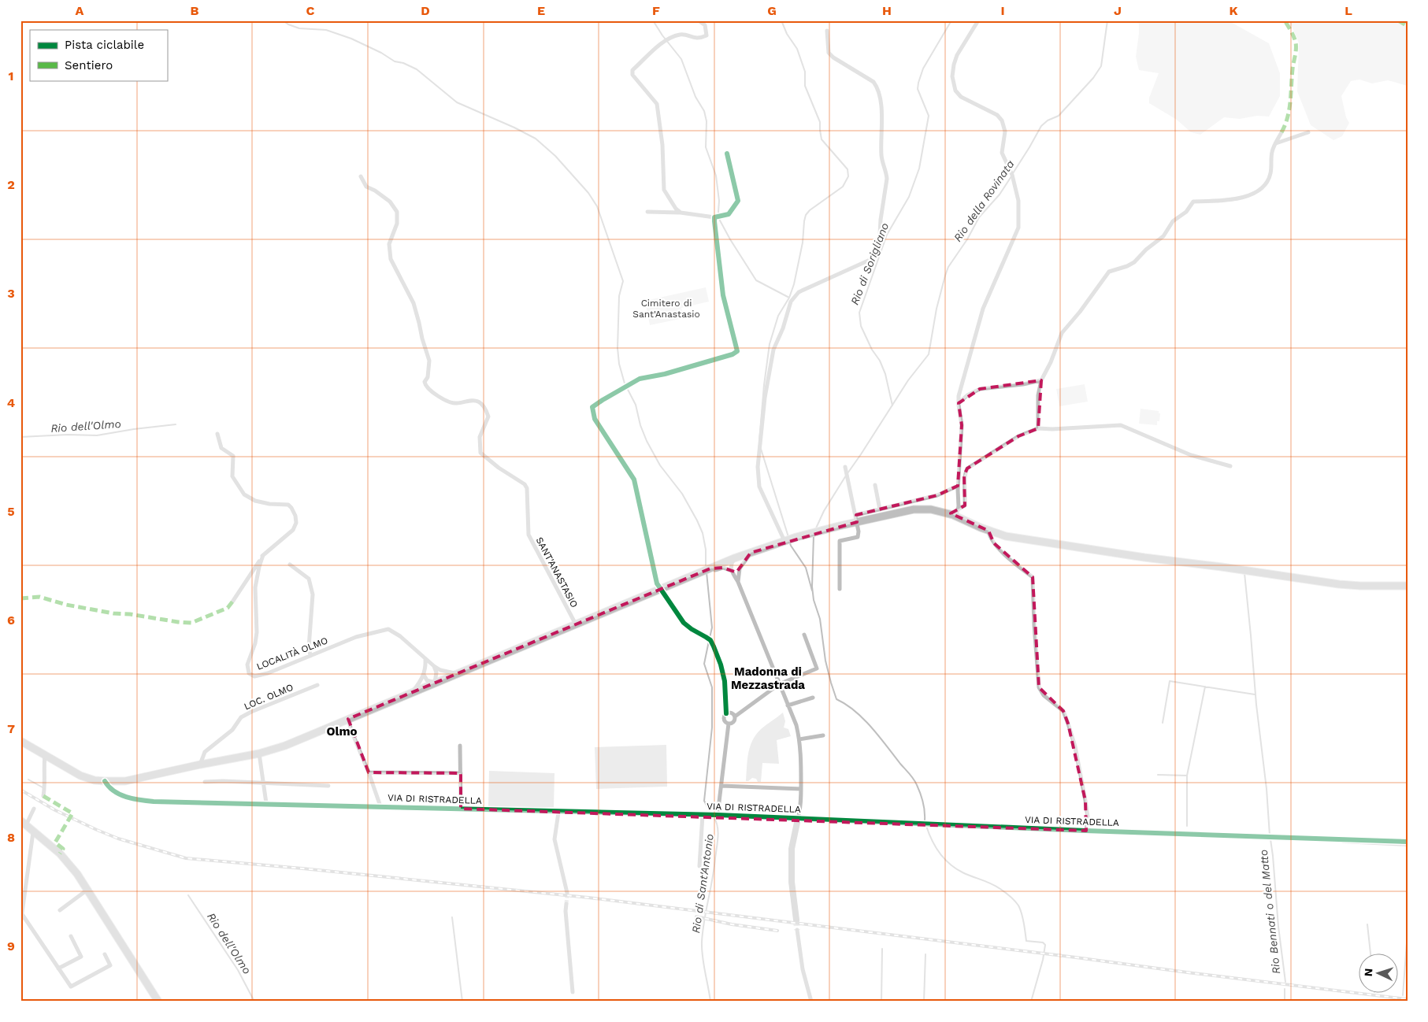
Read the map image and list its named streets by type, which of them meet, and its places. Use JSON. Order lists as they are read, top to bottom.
{
  "streets": {
    "street": [
      "SANT'ANASTASIO",
      "LOCALITÀ OLMO",
      "LOC. OLMO",
      "VIA DI RISTRADELLA"
    ]
  },
  "districts": ["Madonna di Mezzastrada", "Olmo"],
  "water": [
    "Rio della Rovinata",
    "Rio di Sorigliano",
    "Rio dell'Olmo",
    "Rio di Sant'Antonio",
    "Rio Bennati o del Matto"
  ],
  "parks": ["Cimitero di Sant'Anastasio"],
  "legend": ["Pista ciclabile", "Sentiero"],
  "north": "left",
  "grid": {
    "columns": [
      "A",
      "B",
      "C",
      "D",
      "E",
      "F",
      "G",
      "H",
      "I",
      "J",
      "K",
      "L"
    ],
    "rows": [
      "1",
      "2",
      "3",
      "4",
      "5",
      "6",
      "7",
      "8",
      "9"
    ]
  }
}
